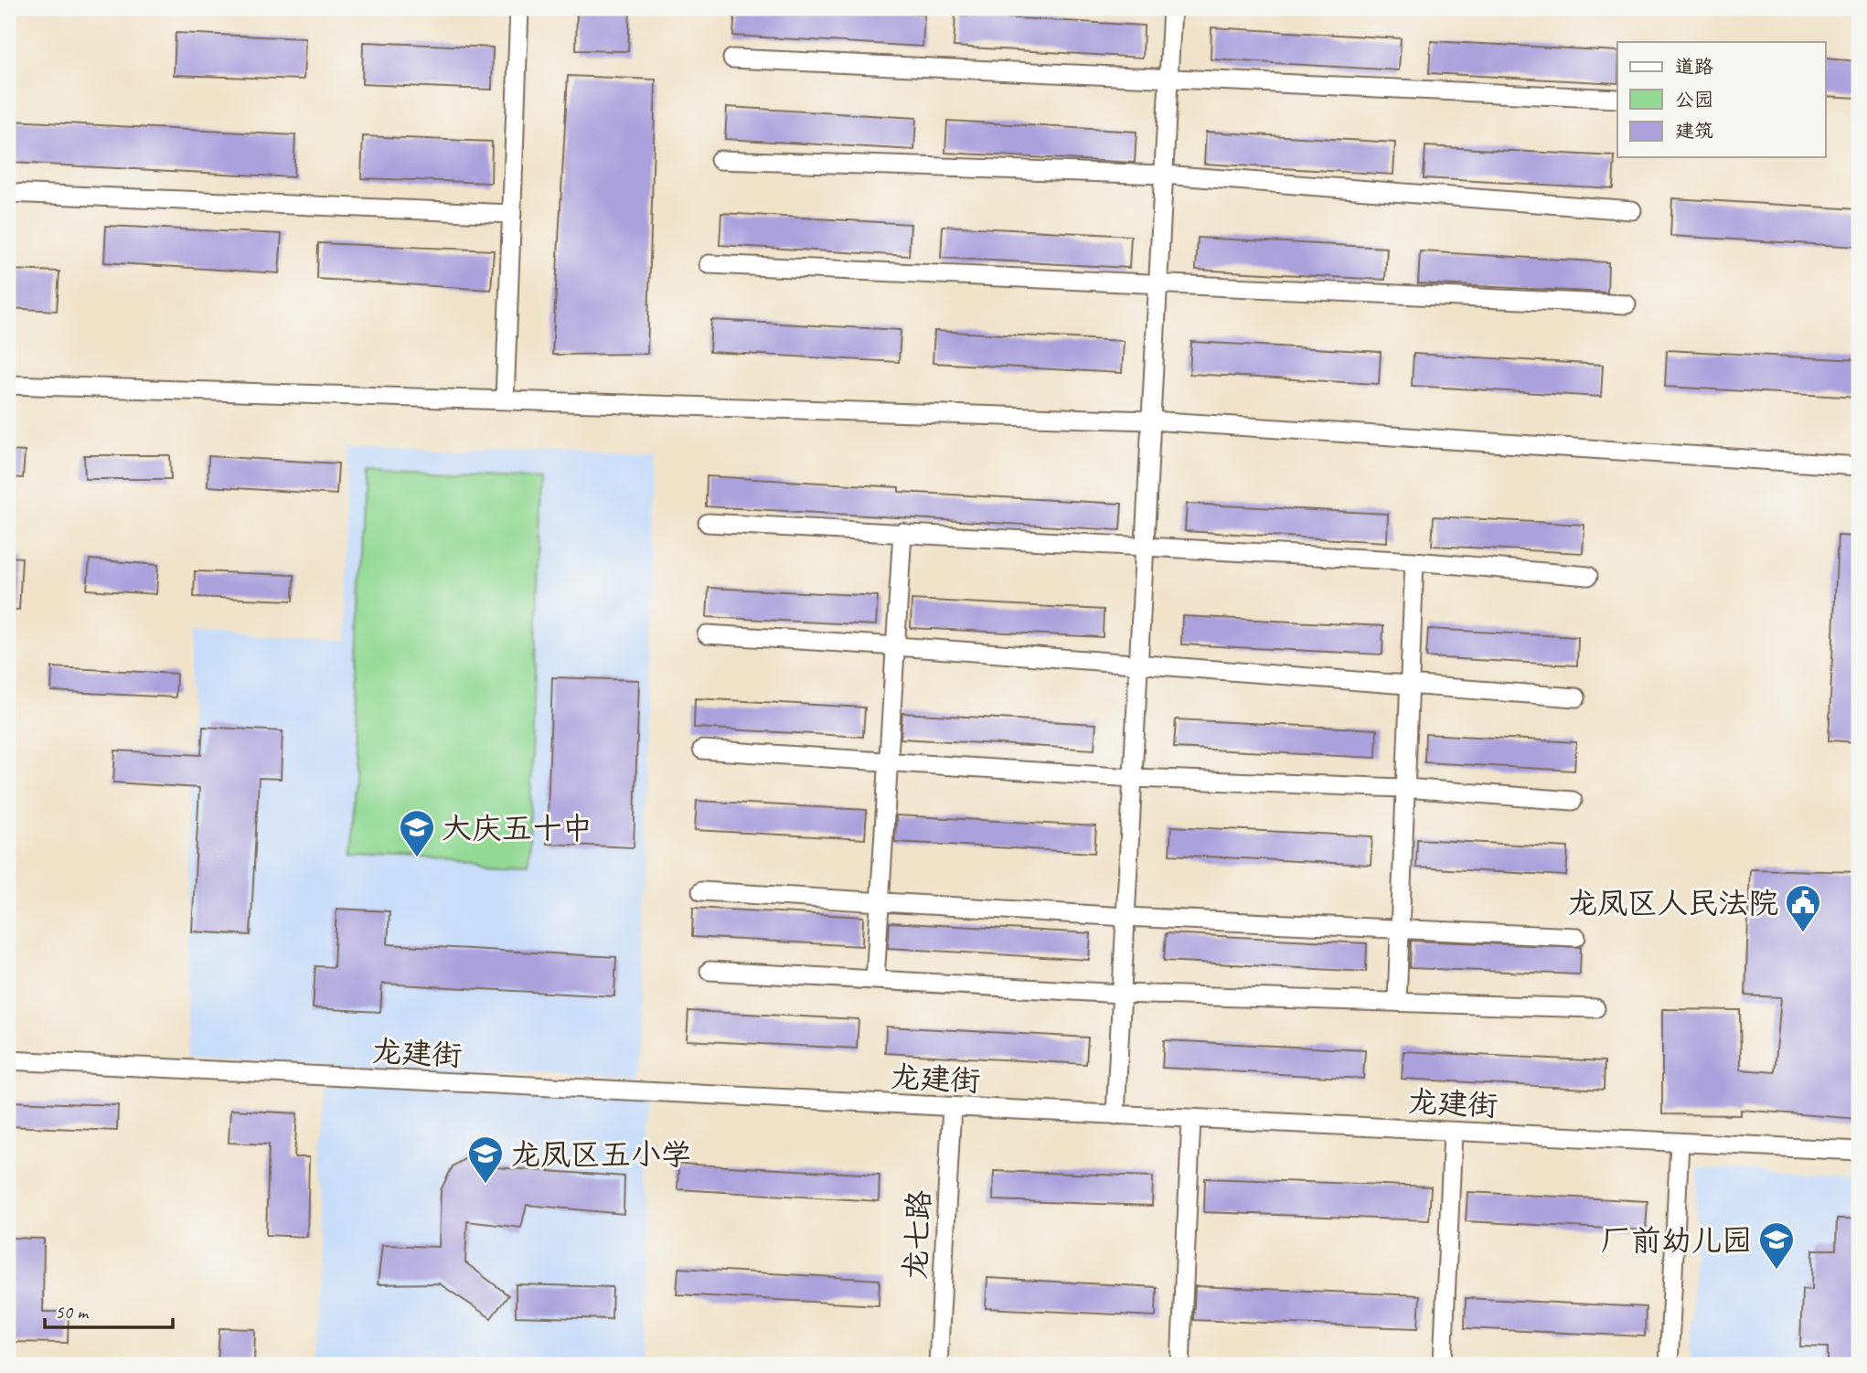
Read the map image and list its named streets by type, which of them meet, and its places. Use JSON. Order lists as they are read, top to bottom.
{
  "streets": {
    "street": ["龙建街", "龙七路"]
  },
  "crossings": [
    ["龙建街", "龙七路"]
  ],
  "places": {
    "school or university": ["大庆五十中", "龙凤区五小学", "厂前幼儿园"],
    "public building": ["龙凤区人民法院"]
  },
  "legend": ["道路", "公园", "建筑"],
  "scale_bar": "50 m"
}
